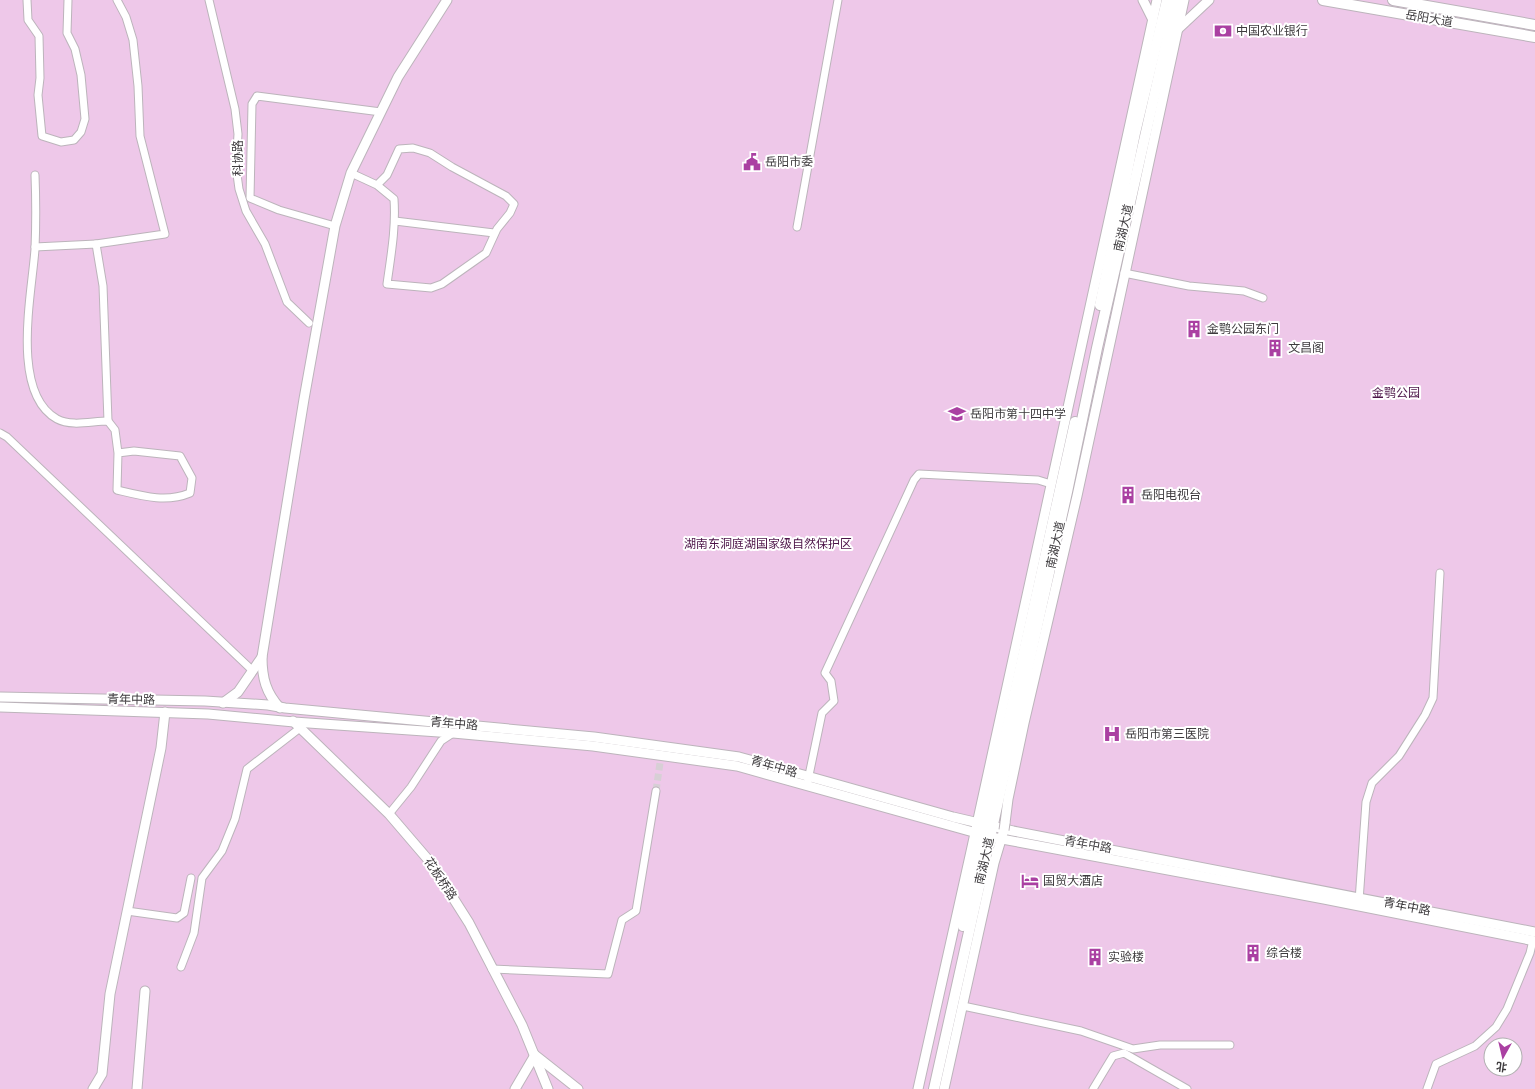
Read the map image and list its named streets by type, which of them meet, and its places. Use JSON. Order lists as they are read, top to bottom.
{
  "streets": {
    "main road": [
      "岳阳大道",
      "南湖大道",
      "青年中路",
      "花板桥路"
    ],
    "street": ["科协路"]
  },
  "crossings": [
    ["南湖大道", "青年中路"],
    ["青年中路", "花板桥路"]
  ],
  "parks": ["金鹗公园", "湖南东洞庭湖国家级自然保护区"],
  "places": {
    "bank": ["中国农业银行"],
    "public building": ["岳阳市委"],
    "building": [
      "金鹗公园东门",
      "文昌阁",
      "岳阳电视台",
      "综合楼",
      "实验楼"
    ],
    "school or university": ["岳阳市第十四中学"],
    "hospital": ["岳阳市第三医院"],
    "hotel": ["国贸大酒店"]
  },
  "north": "bottom"
}
